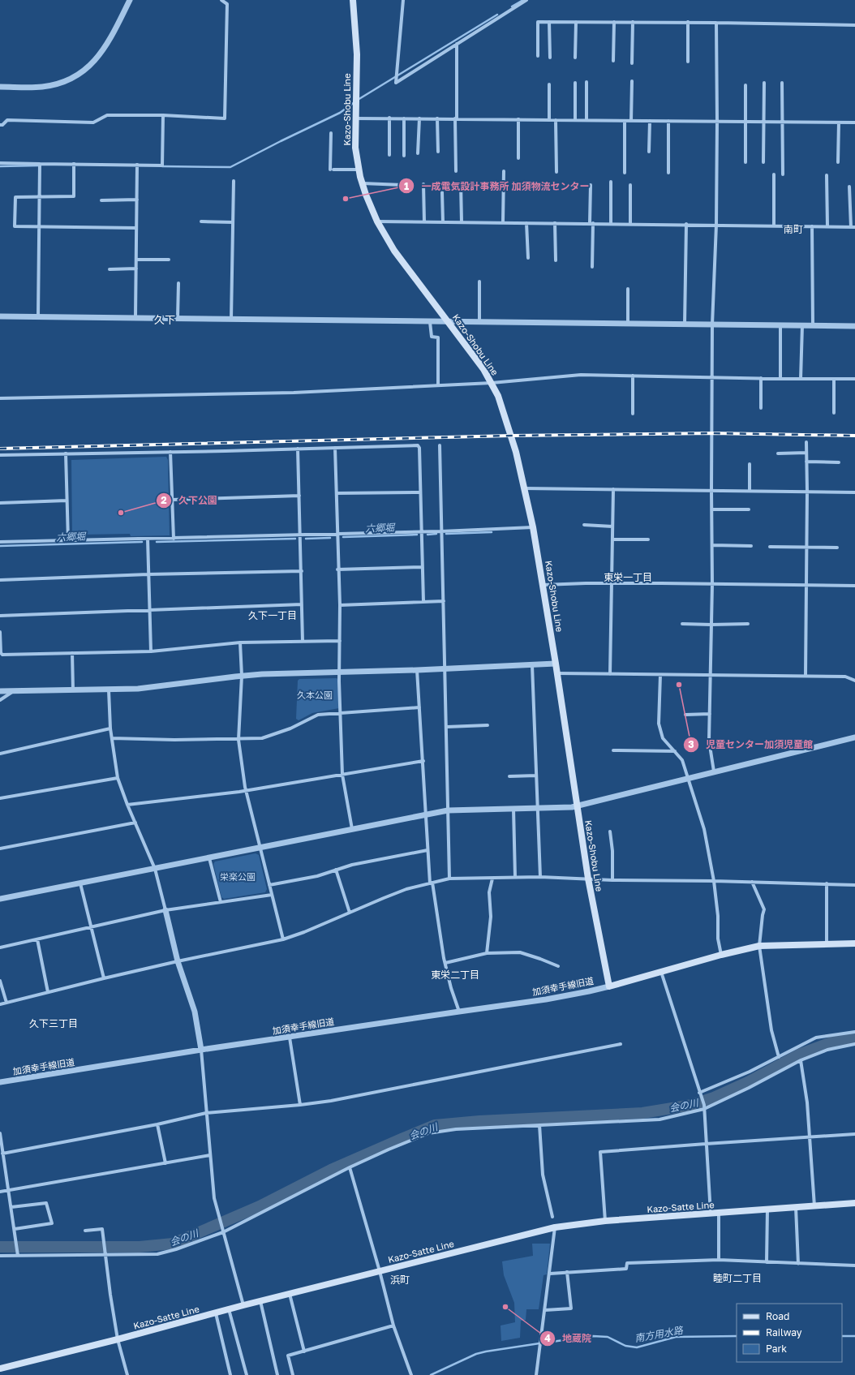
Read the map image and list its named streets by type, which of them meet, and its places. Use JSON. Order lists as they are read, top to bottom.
{
  "streets": {
    "main road": ["Kazo-Shobu Line", "Kazo-Satte Line"],
    "street": ["加須幸手線旧道"]
  },
  "crossings": [
    ["Kazo-Shobu Line", "加須幸手線旧道"]
  ],
  "districts": [
    "南町",
    "久下",
    "東栄一丁目",
    "久下一丁目",
    "東栄二丁目",
    "久下三丁目",
    "睦町二丁目",
    "浜町"
  ],
  "water": ["六郷堀", "会の川", "南方用水路"],
  "parks": ["久本公園", "栄楽公園"],
  "places": [
    "一成電気設計事務所 加須物流センター",
    "久下公園",
    "児童センター加須児童館",
    "地蔵院"
  ],
  "legend": ["Road", "Railway", "Park"]
}
